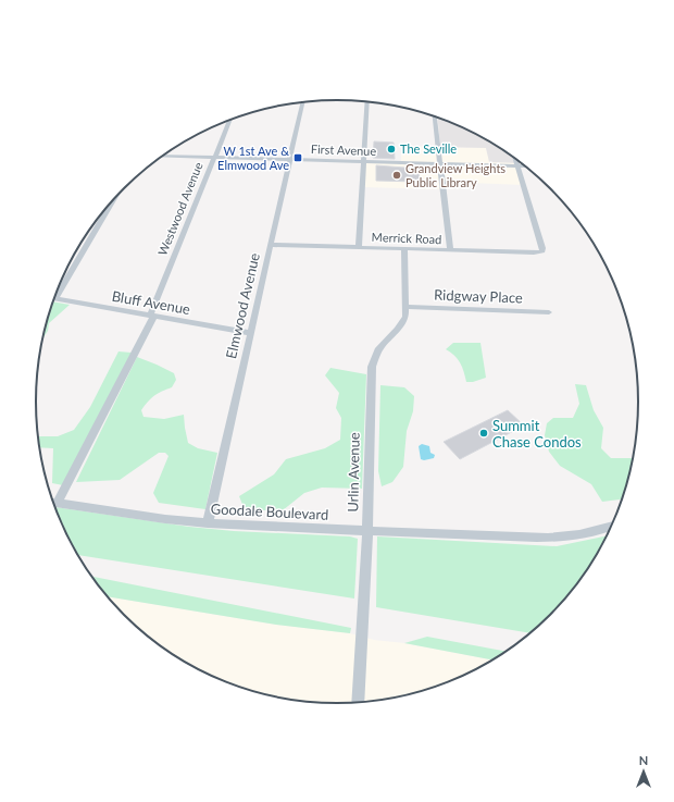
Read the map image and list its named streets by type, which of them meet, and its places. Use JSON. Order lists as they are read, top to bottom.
{
  "streets": {
    "street": [
      "First Avenue",
      "Westwood Avenue",
      "Merrick Road",
      "Ridgway Place",
      "Bluff Avenue",
      "Elmwood Avenue",
      "Urlin Avenue",
      "Goodale Boulevard"
    ]
  },
  "crossings": [
    ["First Avenue", "Westwood Avenue"],
    ["First Avenue", "Merrick Road"],
    ["First Avenue", "Elmwood Avenue"],
    ["Westwood Avenue", "Bluff Avenue"],
    ["Westwood Avenue", "Goodale Boulevard"],
    ["Merrick Road", "Elmwood Avenue"],
    ["Merrick Road", "Urlin Avenue"],
    ["Ridgway Place", "Urlin Avenue"],
    ["Bluff Avenue", "Elmwood Avenue"],
    ["Elmwood Avenue", "Goodale Boulevard"],
    ["Urlin Avenue", "Goodale Boulevard"]
  ],
  "places": {
    "other": ["The Seville", "Grandview Heights Public Library", "Summit Chase Condos"],
    "transit": ["W 1st Ave & Elmwood Ave"]
  },
  "north": "top"
}
